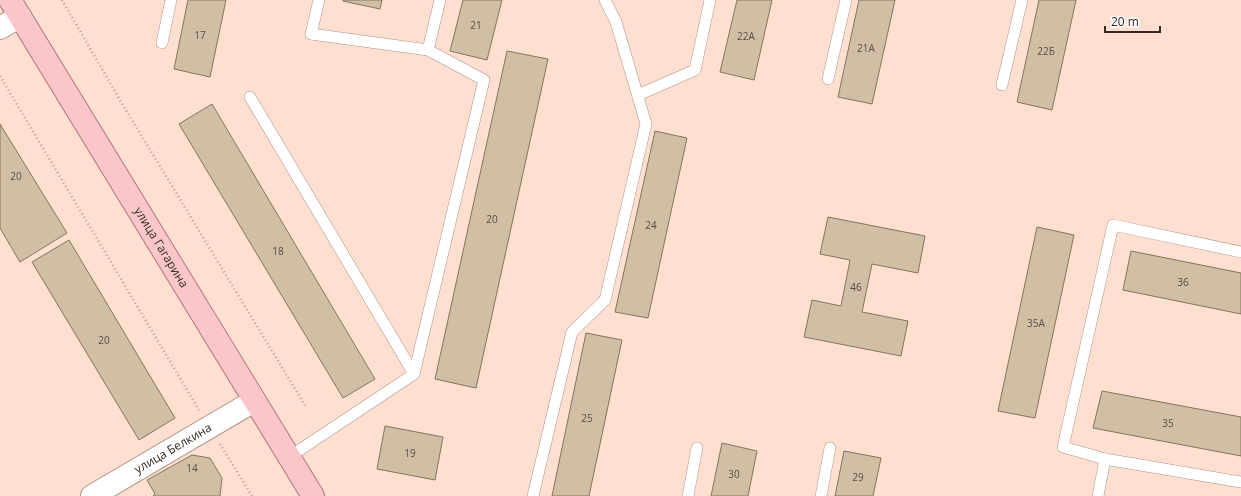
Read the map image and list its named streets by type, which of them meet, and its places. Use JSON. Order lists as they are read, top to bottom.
{
  "streets": {
    "main road": ["улица Гагарина"],
    "street": ["улица Белкина"]
  },
  "crossings": [
    ["улица Гагарина", "улица Белкина"]
  ],
  "house_numbers": [
    "21",
    "17",
    "22А",
    "21А",
    "22Б",
    "20",
    "20",
    "24",
    "18",
    "36",
    "46",
    "35А",
    "20",
    "25",
    "35",
    "19",
    "14",
    "30",
    "29"
  ],
  "scale_bar": "20 m"
}
